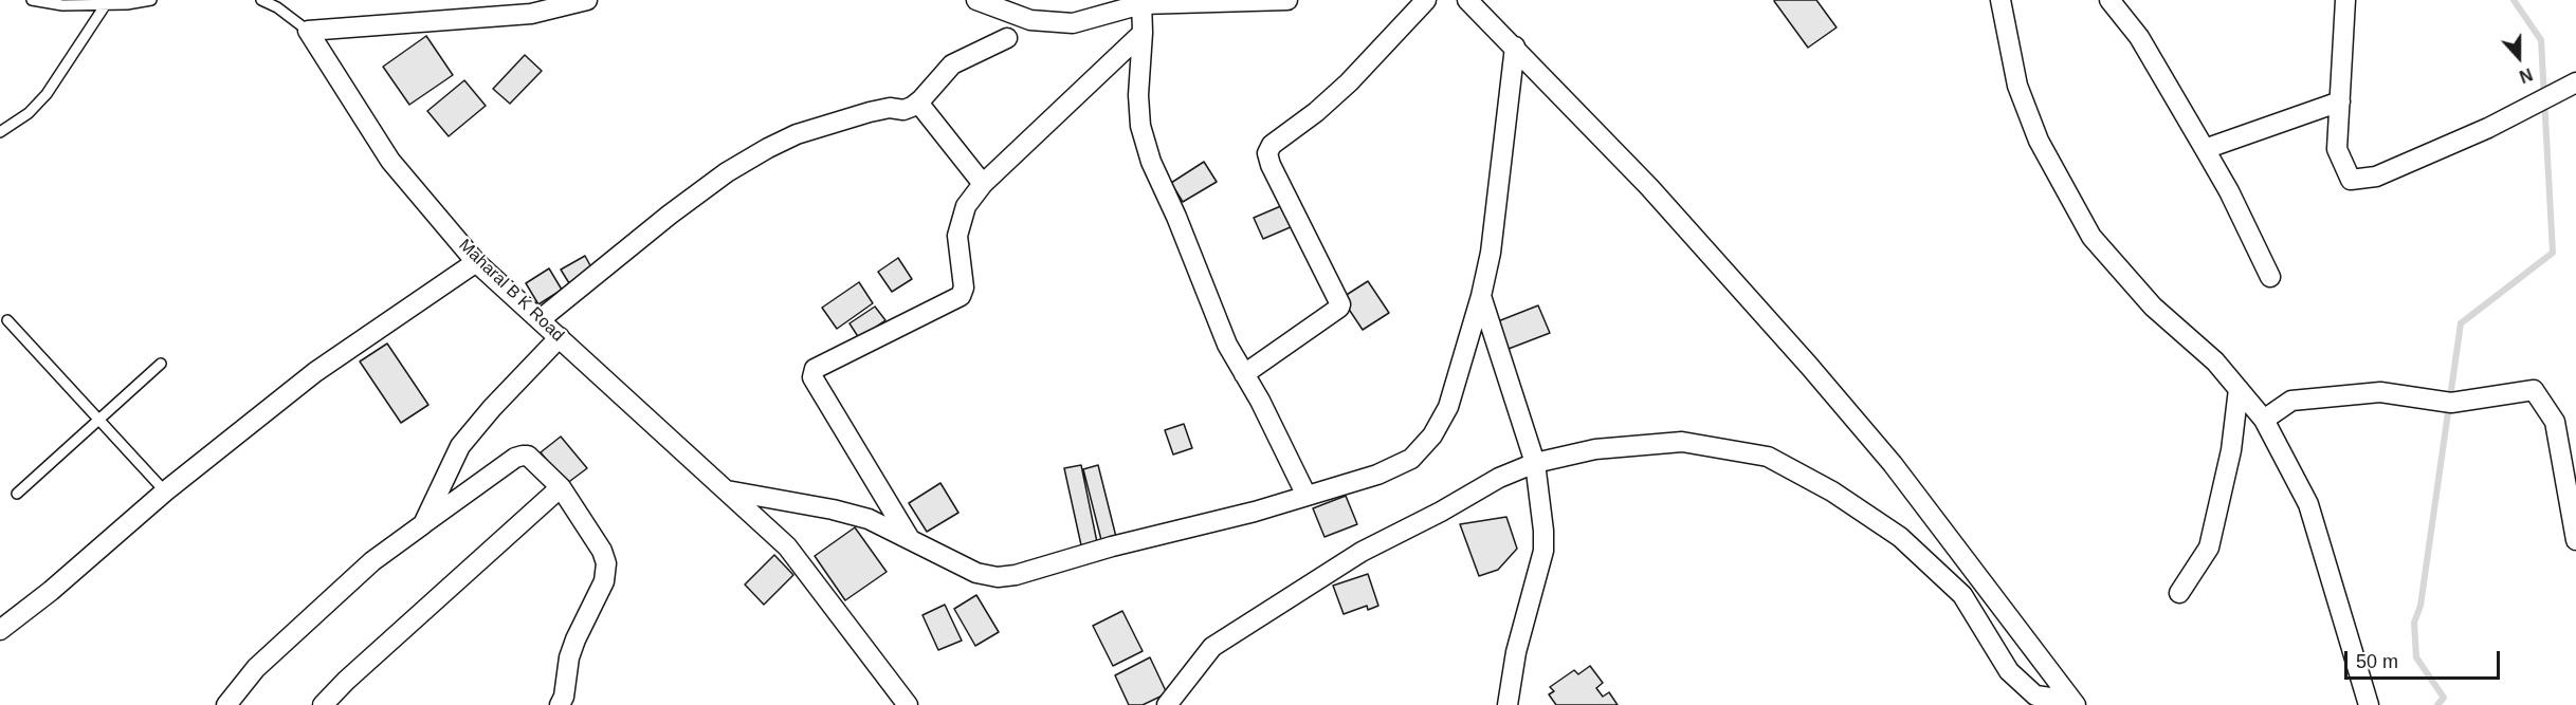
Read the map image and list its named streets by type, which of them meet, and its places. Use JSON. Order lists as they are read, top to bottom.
{
  "streets": {
    "street": ["Maharal B K Road"]
  },
  "scale_bar": "50 m",
  "north": "bottom"
}
